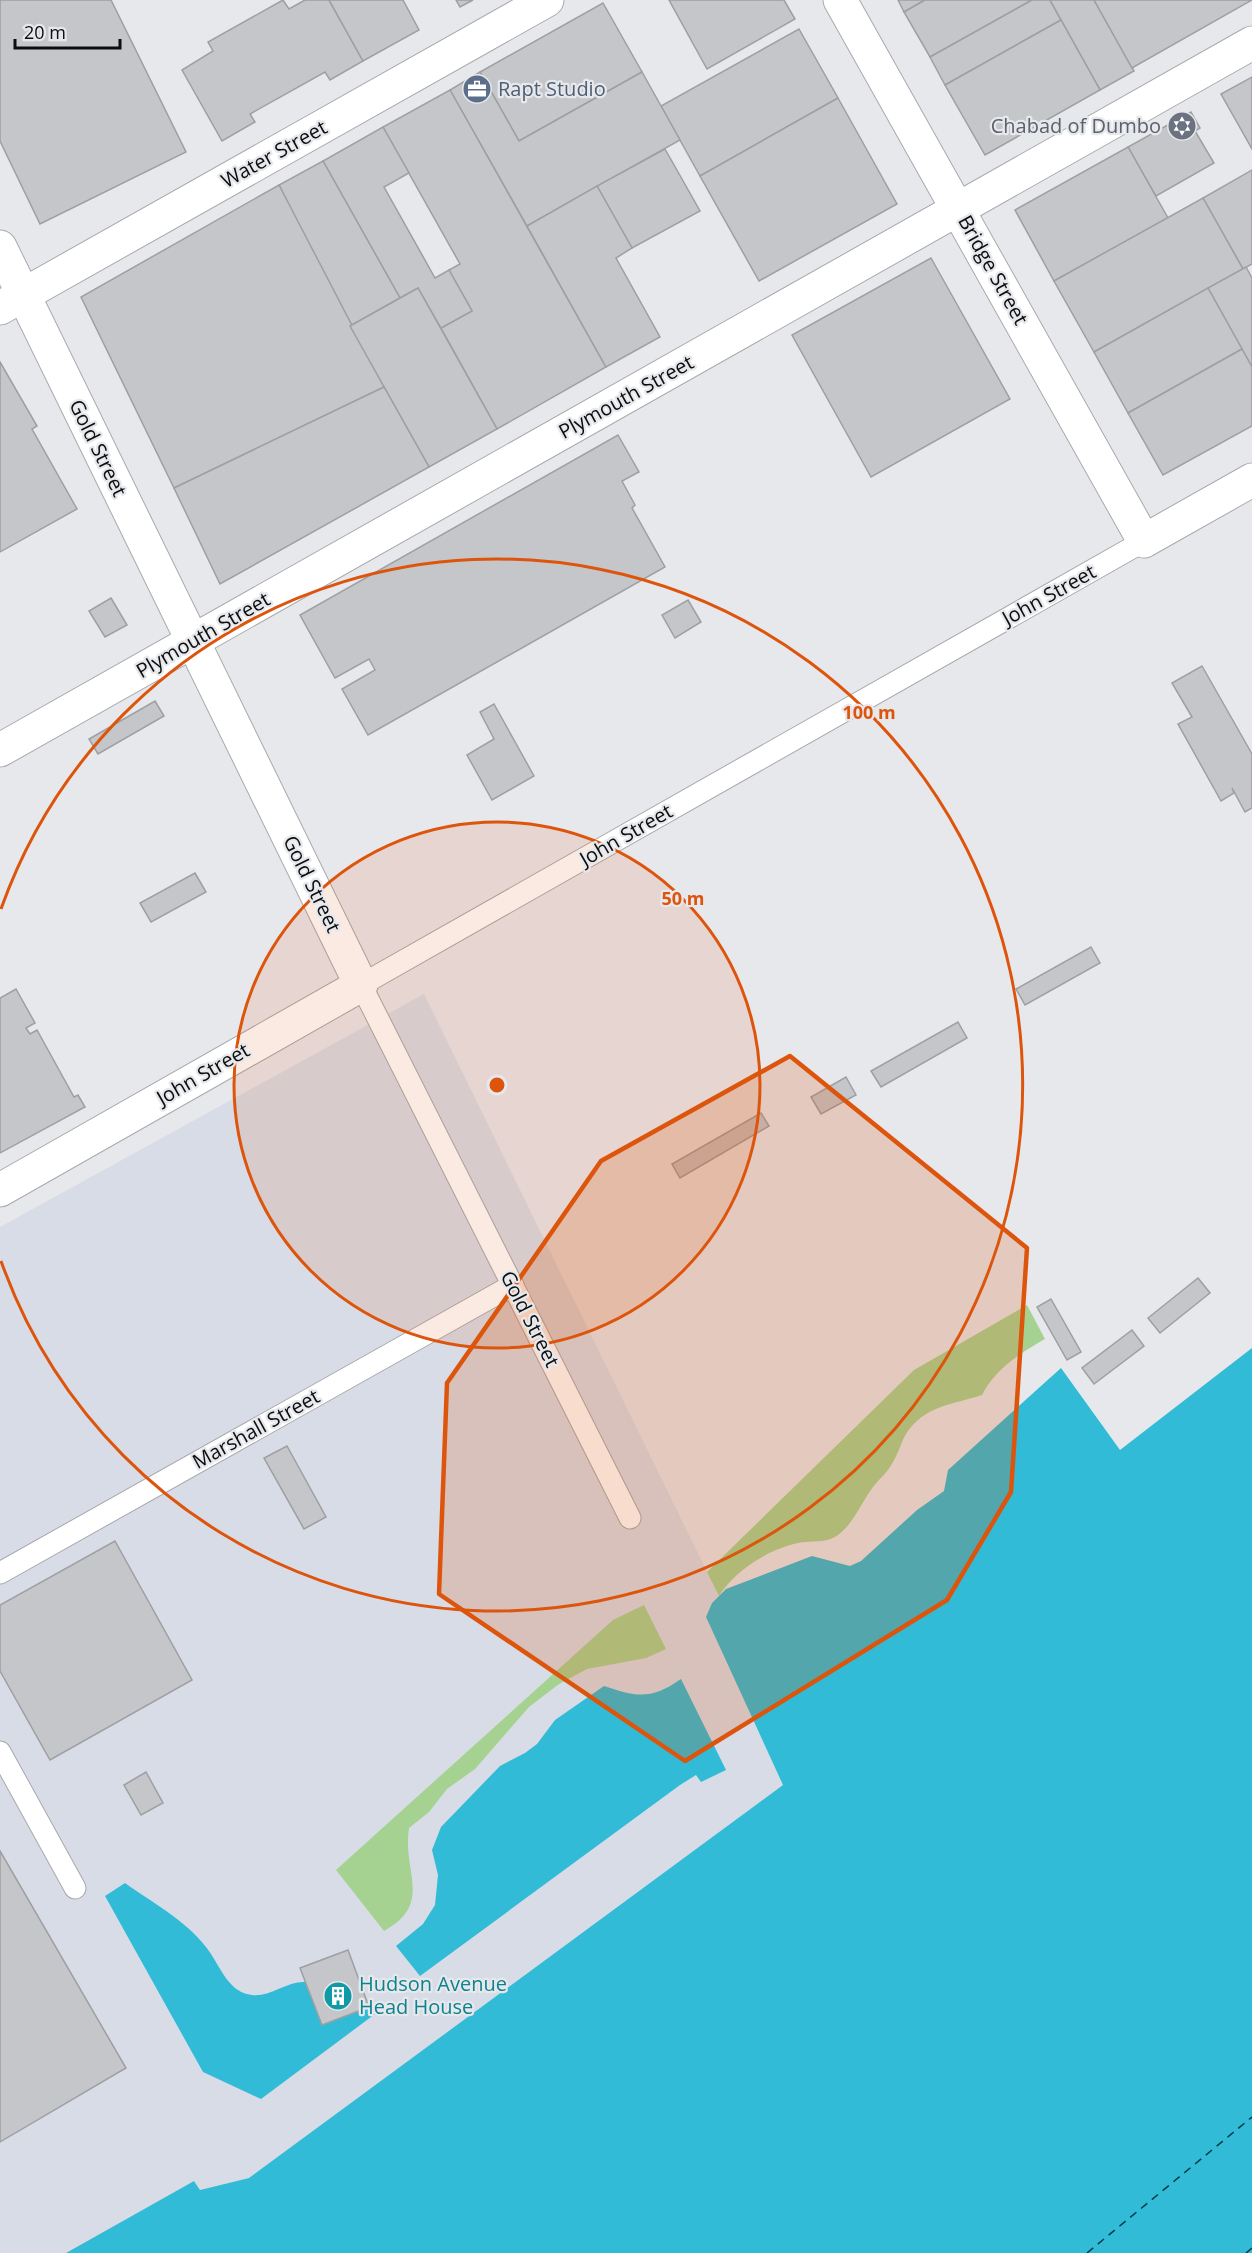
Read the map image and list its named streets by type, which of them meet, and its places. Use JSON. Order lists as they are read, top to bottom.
{
  "streets": {
    "street": [
      "Water Street",
      "Bridge Street",
      "Plymouth Street",
      "Gold Street",
      "John Street"
    ],
    "lane": ["Marshall Street"]
  },
  "crossings": [
    ["Water Street", "Gold Street"],
    ["Bridge Street", "Plymouth Street"],
    ["Bridge Street", "John Street"],
    ["Plymouth Street", "Gold Street"],
    ["Gold Street", "John Street"],
    ["Gold Street", "Marshall Street"]
  ],
  "places": {
    "office": ["Rapt Studio"],
    "synagogue": ["Chabad of Dumbo"],
    "building": ["Hudson Avenue Head House"]
  },
  "scale_bar": "20 m",
  "rings": ["100 m", "50 m"]
}
